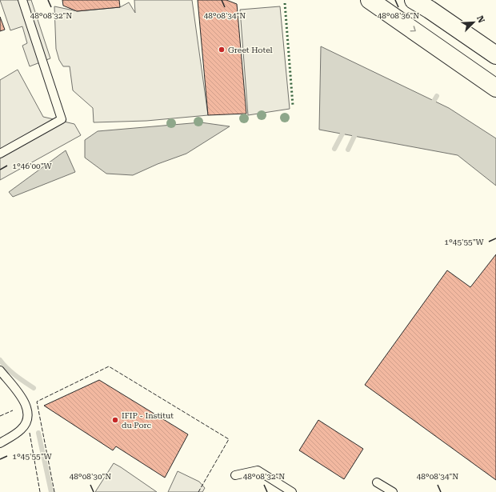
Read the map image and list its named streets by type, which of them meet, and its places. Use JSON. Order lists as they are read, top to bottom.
{
  "places": ["Greet Hotel", "IFIP - Institut du Porc"],
  "north": "top right",
  "coordinates": [
    "48°08'32\"N",
    "48°08'34\"N",
    "48°08'36\"N",
    "1°46'00\"W",
    "1°45'55\"W",
    "48°08'30\"N"
  ]
}
